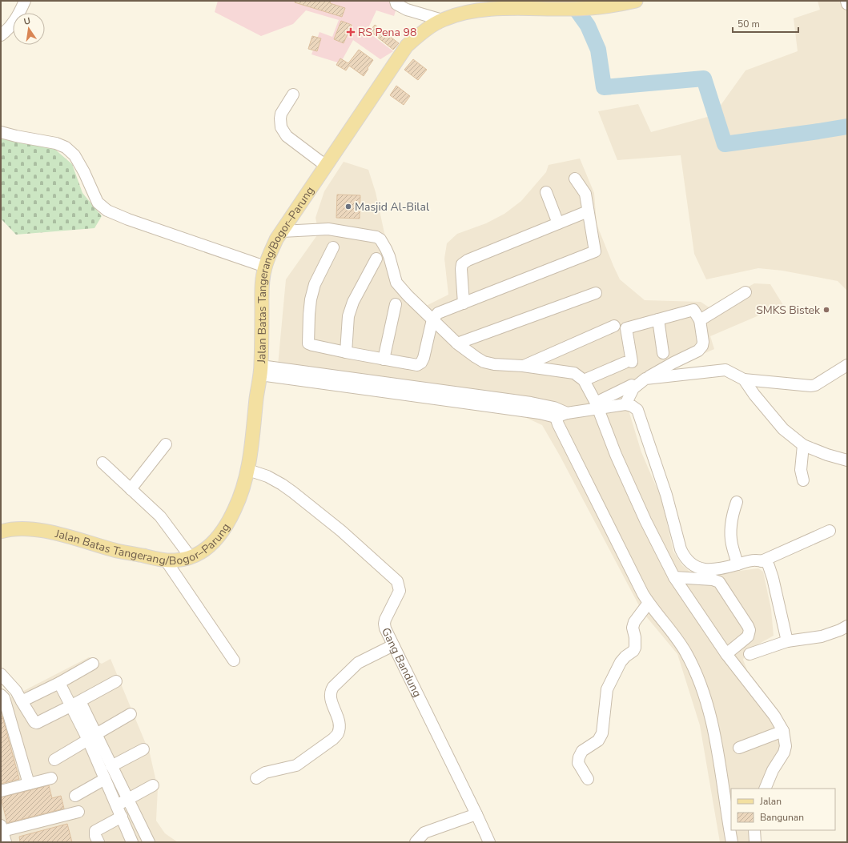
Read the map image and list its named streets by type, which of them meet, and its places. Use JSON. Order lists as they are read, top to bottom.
{
  "streets": {
    "main road": ["Jalan Batas Tangerang/Bogor–Parung"],
    "street": ["Gang Bandung"]
  },
  "crossings": [
    ["Jalan Batas Tangerang/Bogor–Parung", "Gang Bandung"]
  ],
  "places": {
    "health": ["RS Pena 98"],
    "other": ["Masjid Al-Bilal", "SMKS Bistek"]
  },
  "legend": ["Jalan", "Bangunan"],
  "scale_bar": "50 m",
  "north": "top"
}
